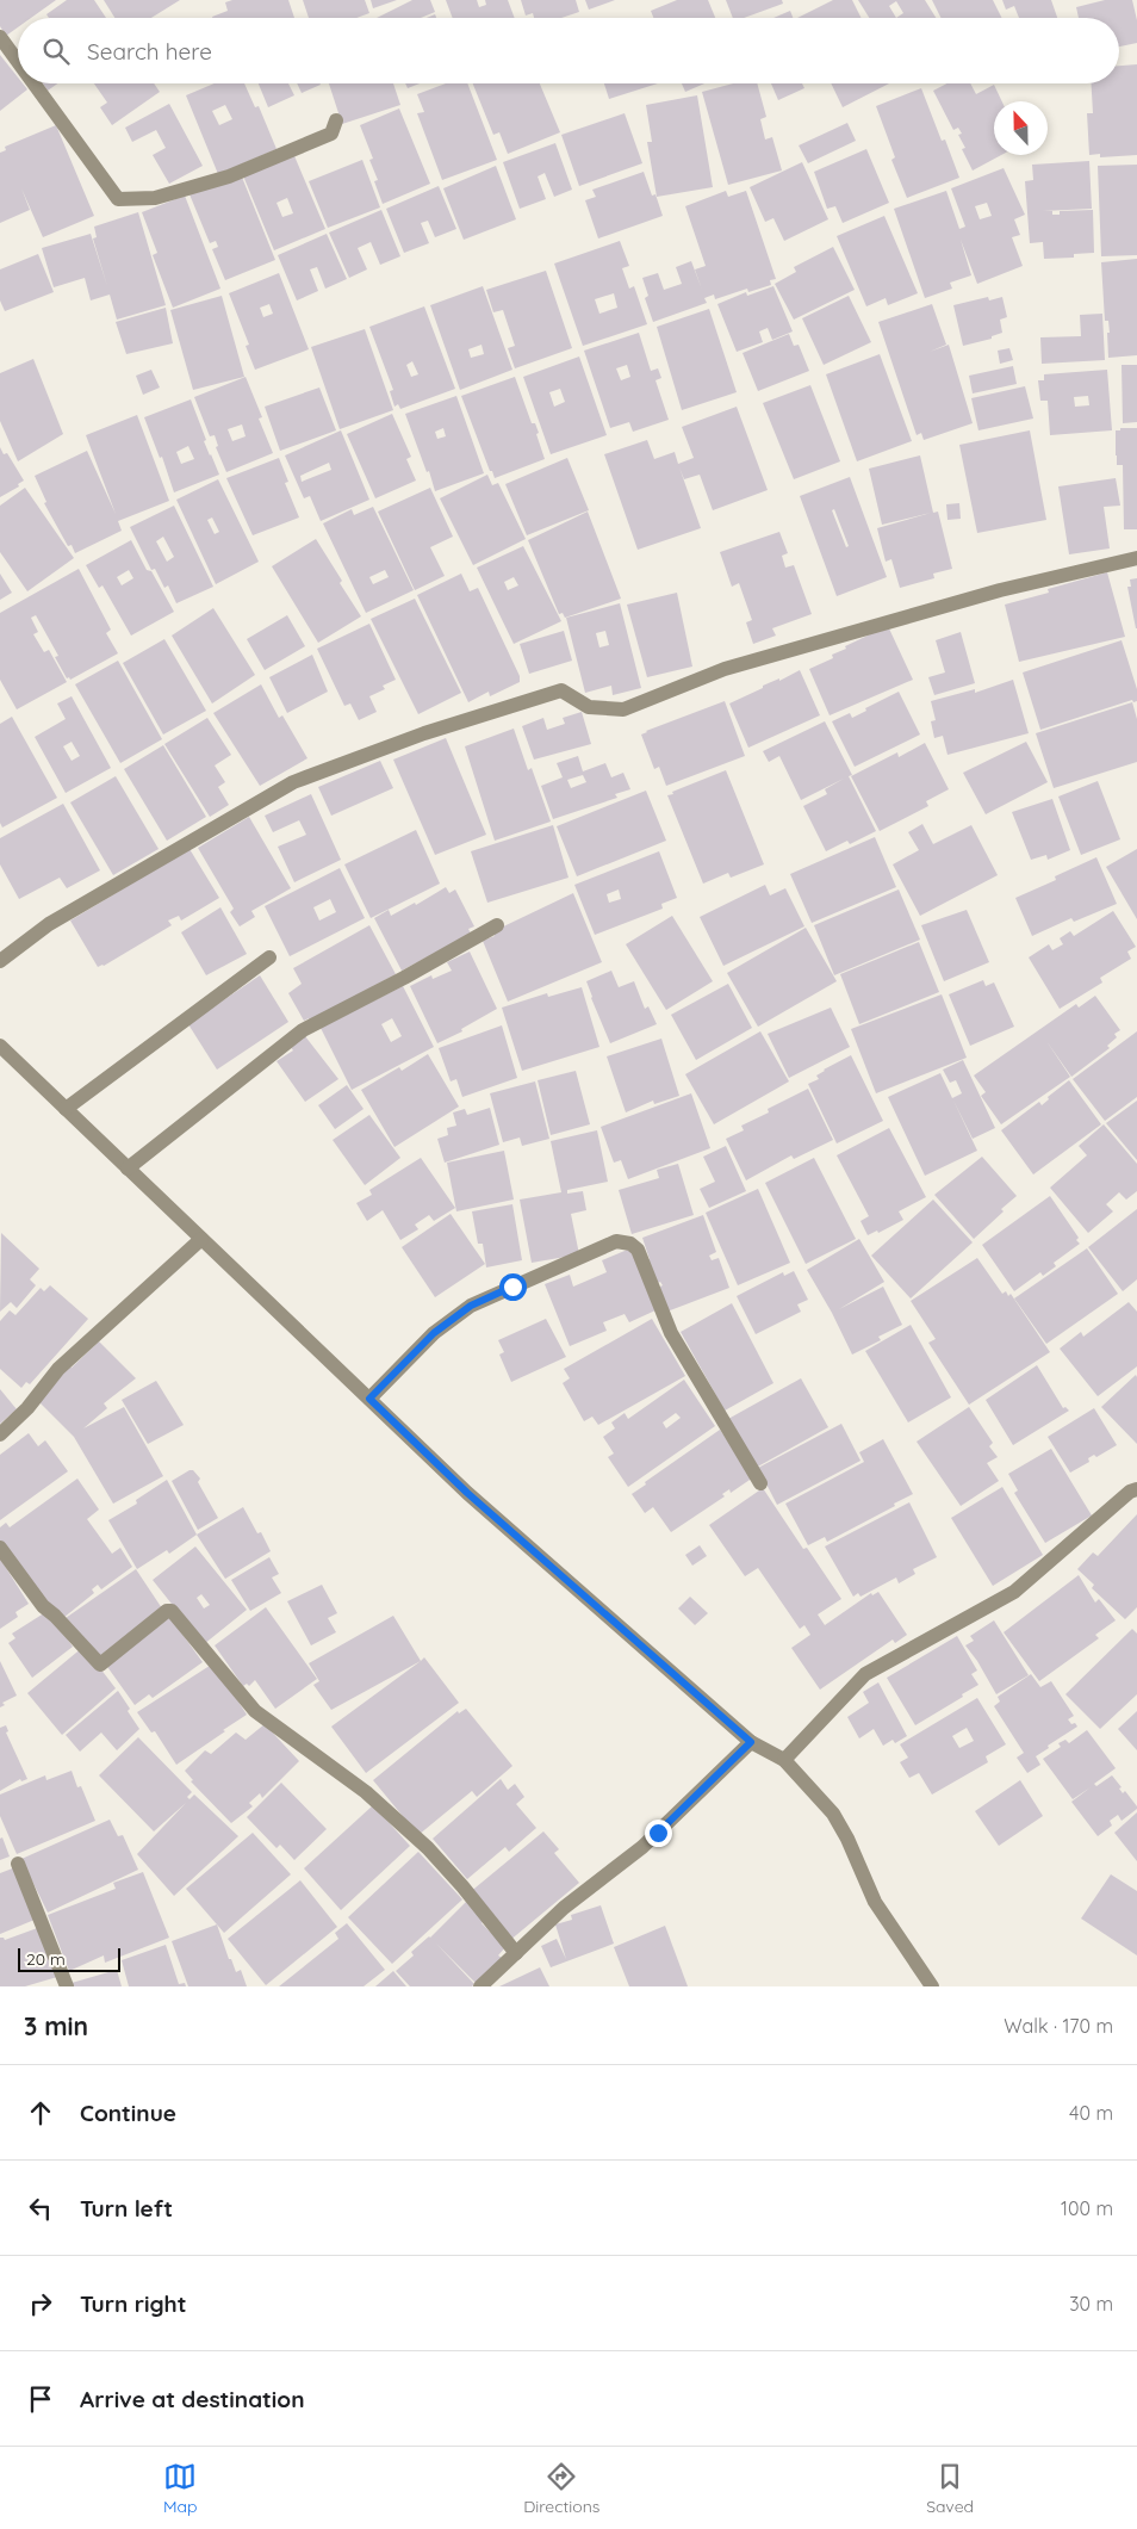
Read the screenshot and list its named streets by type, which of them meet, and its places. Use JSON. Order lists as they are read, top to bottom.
{
  "scale_bar": "20 m",
  "north": "top",
  "page": {
    "search": "Search here",
    "scale": "20 m",
    "heading": ["3 min", "Walk · 170 m"],
    "list": [
      ["Continue", "40 m"],
      ["Turn left", "100 m"],
      ["Turn right", "30 m"],
      "Arrive at destination"
    ],
    "nav": ["Map", "Directions", "Saved"]
  }
}
